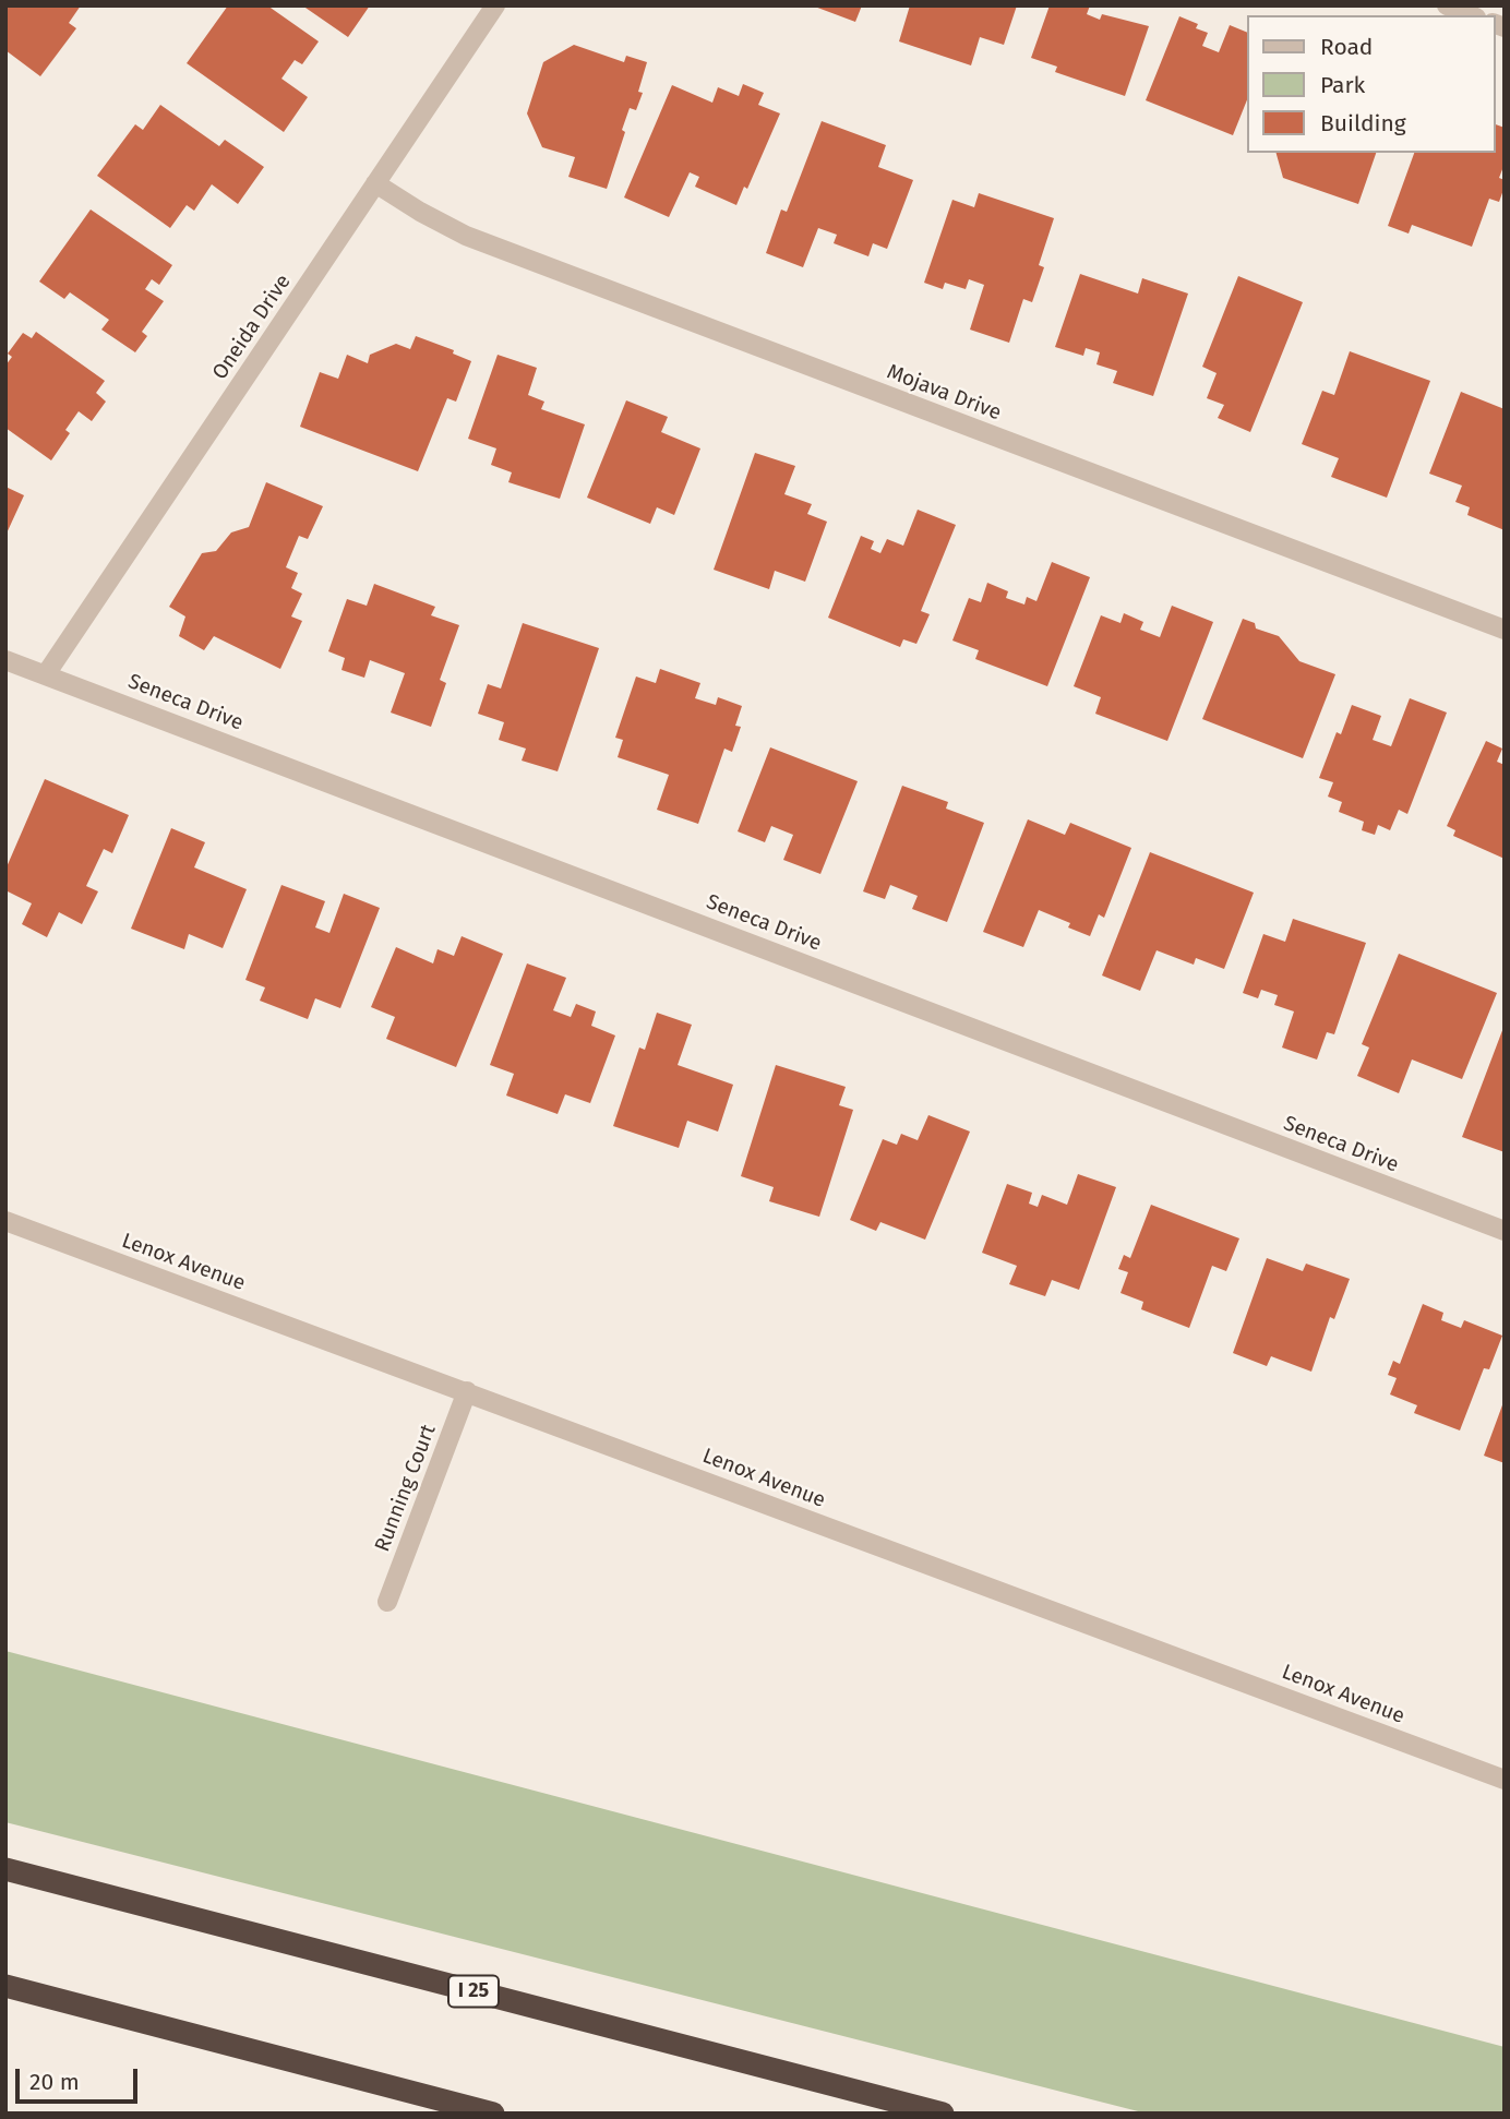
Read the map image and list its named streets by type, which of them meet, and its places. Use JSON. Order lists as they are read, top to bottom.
{
  "streets": {
    "highway": ["I 25"],
    "street": [
      "Oneida Drive",
      "Mojava Drive",
      "Seneca Drive",
      "Lenox Avenue",
      "Running Court"
    ]
  },
  "crossings": [
    ["Oneida Drive", "Mojava Drive"],
    ["Oneida Drive", "Seneca Drive"],
    ["Lenox Avenue", "Running Court"]
  ],
  "legend": ["Road", "Park", "Building"],
  "scale_bar": "20 m"
}
